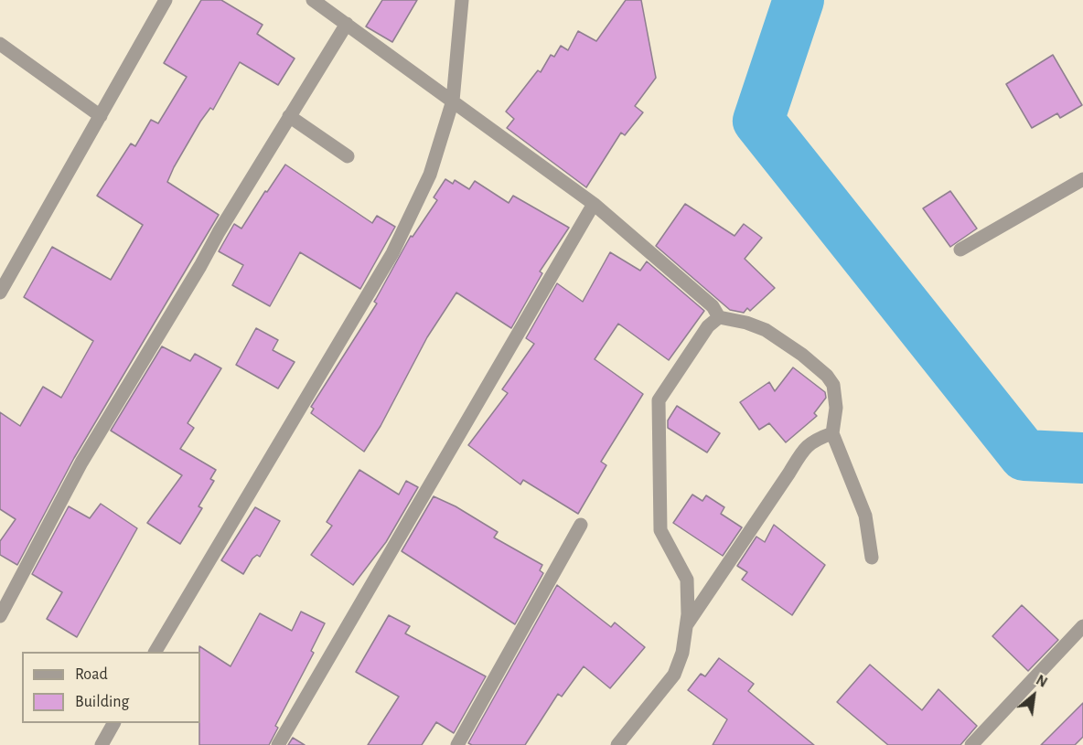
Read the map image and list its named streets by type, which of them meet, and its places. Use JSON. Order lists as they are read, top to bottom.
{
  "legend": ["Road", "Building"],
  "north": "top right"
}
